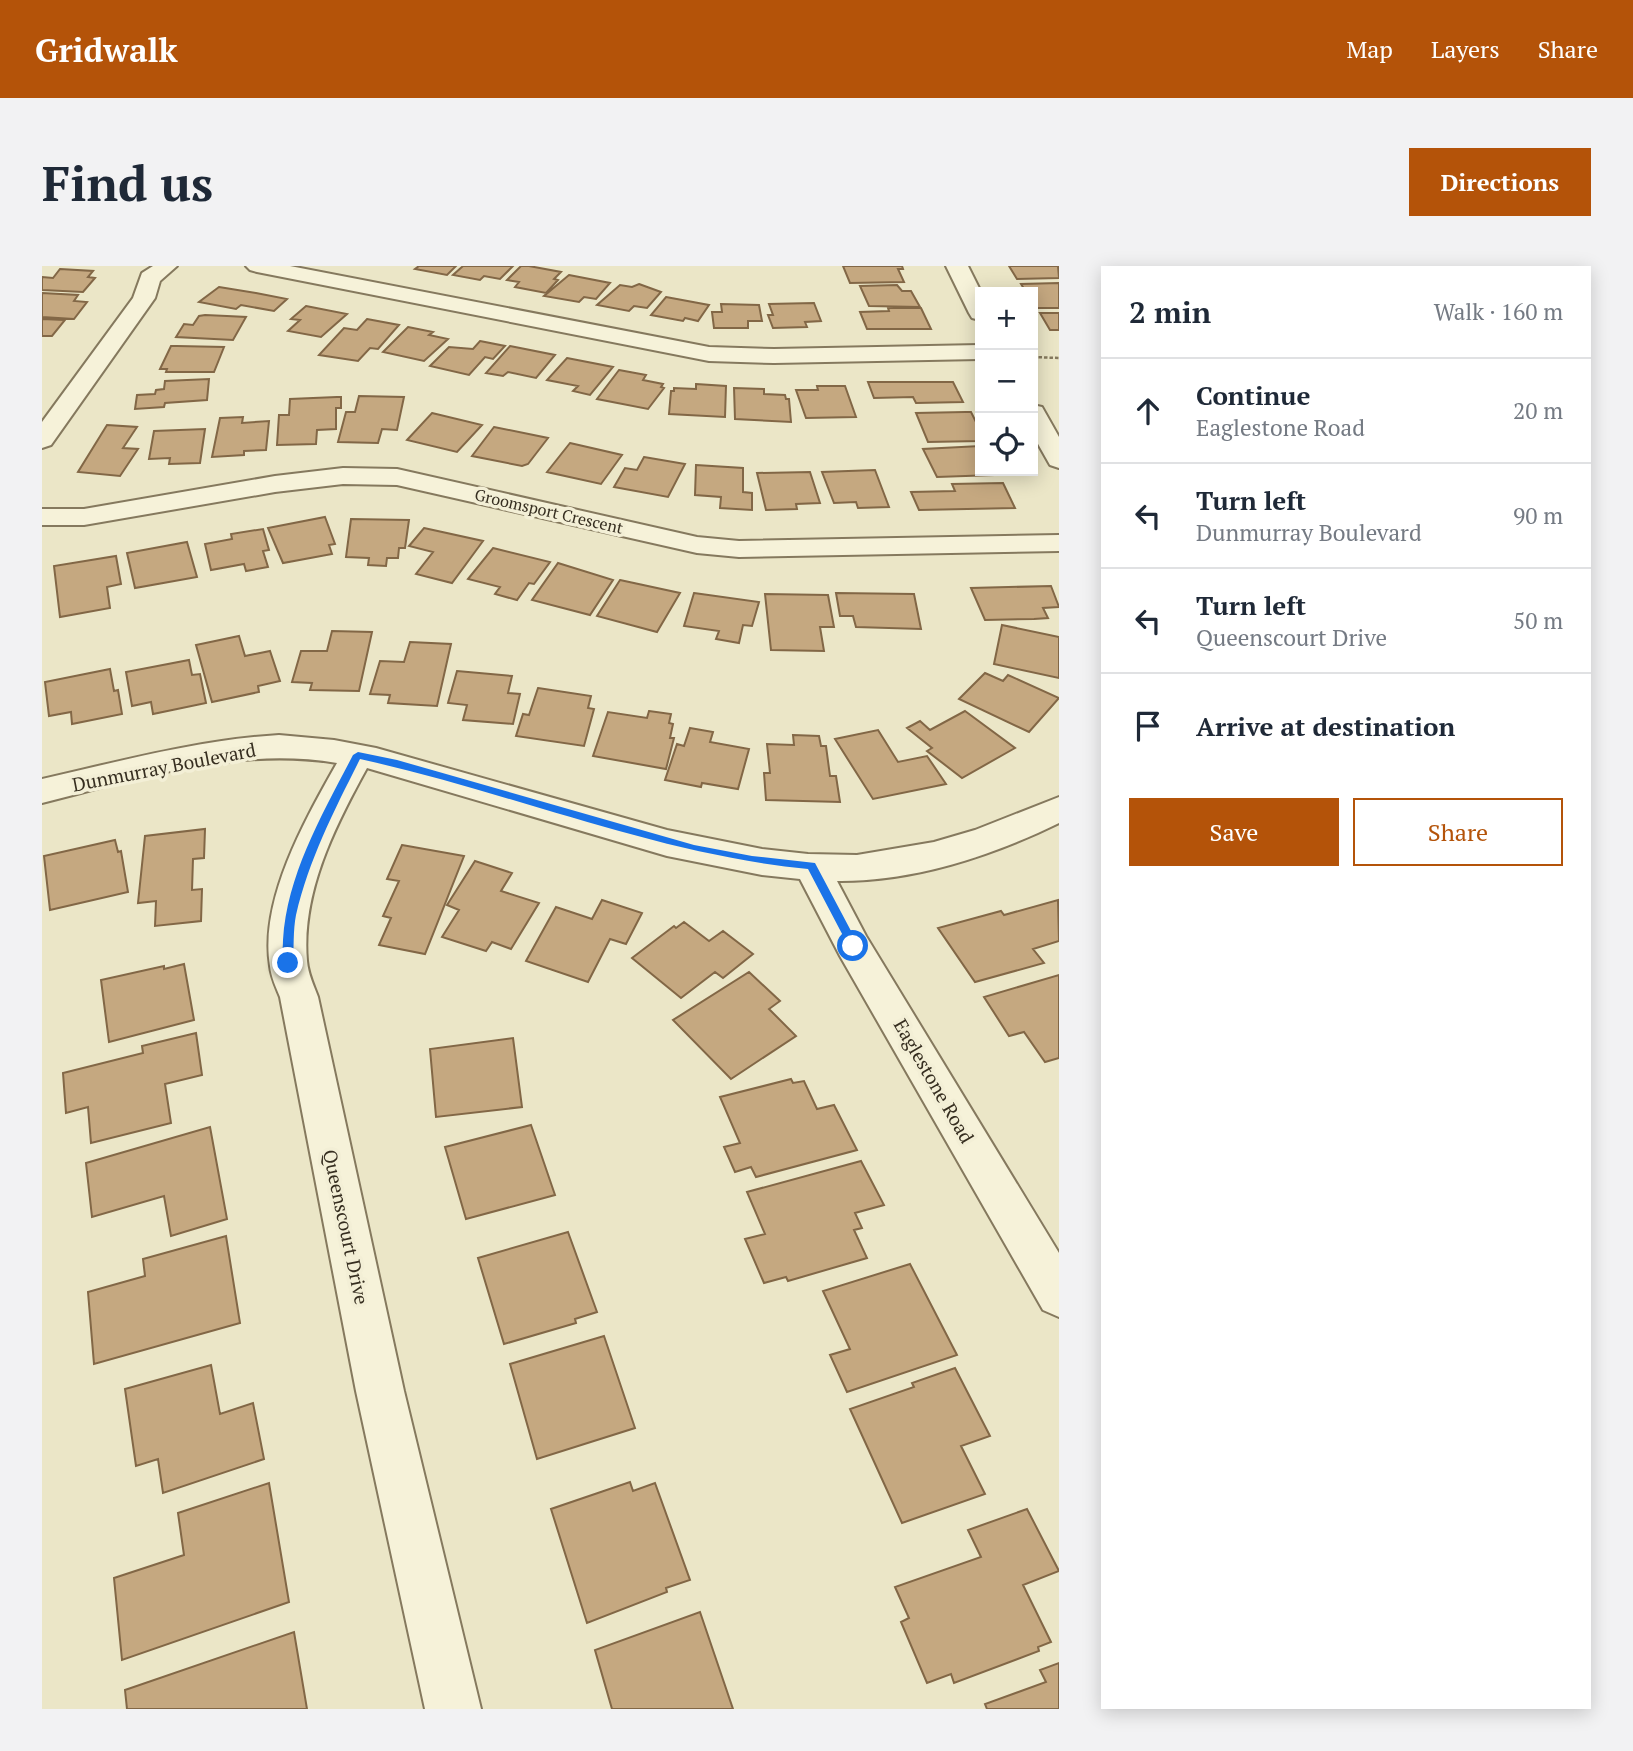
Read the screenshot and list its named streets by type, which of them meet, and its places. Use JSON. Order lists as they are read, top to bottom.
{
  "streets": {
    "street": [
      "Groomsport Crescent",
      "Dunmurray Boulevard",
      "Eaglestone Road",
      "Queenscourt Drive"
    ]
  },
  "crossings": [
    ["Dunmurray Boulevard", "Eaglestone Road"],
    ["Dunmurray Boulevard", "Queenscourt Drive"]
  ],
  "page": {
    "header": "Gridwalk",
    "nav": ["Map", "Layers", "Share"],
    "buttons": [
      "Directions",
      ["Save", "Share"]
    ],
    "title": "Find us",
    "heading": ["2 min", "Walk · 160 m"],
    "map_buttons": ["+", "−"],
    "list": [
      ["Continue", "Eaglestone Road", "20 m"],
      ["Turn left", "Dunmurray Boulevard", "90 m"],
      ["Turn left", "Queenscourt Drive", "50 m"],
      "Arrive at destination"
    ]
  }
}
